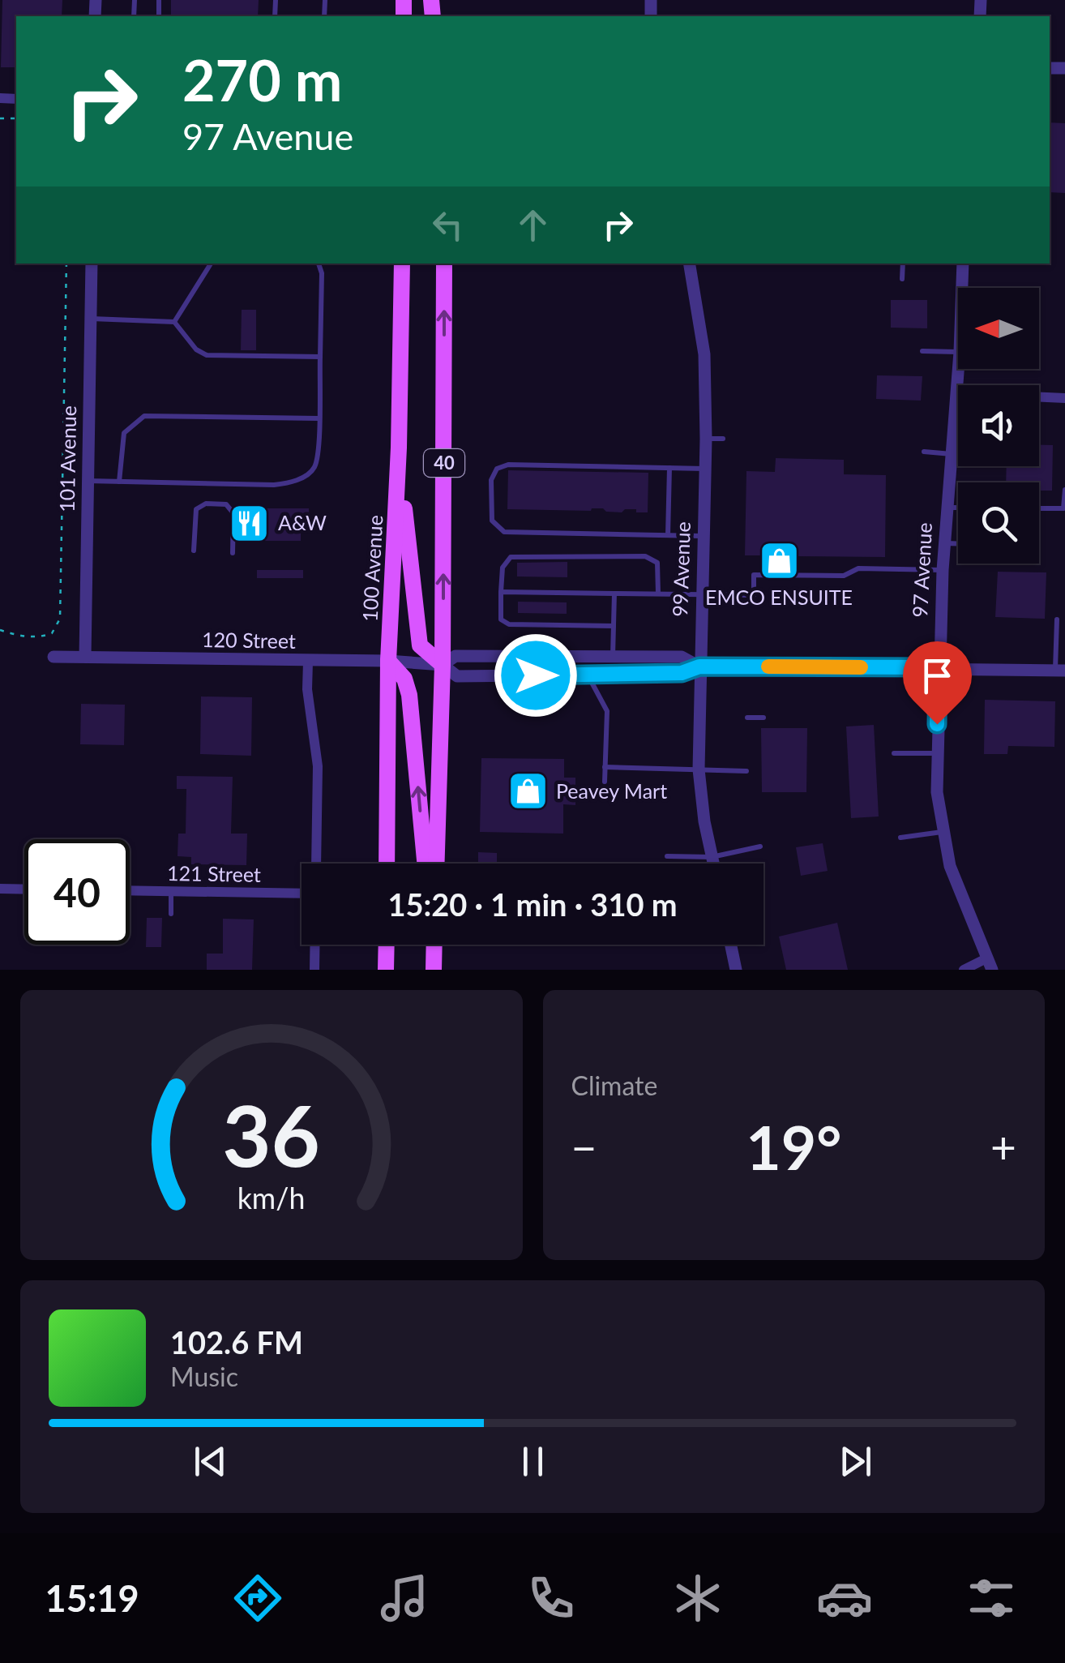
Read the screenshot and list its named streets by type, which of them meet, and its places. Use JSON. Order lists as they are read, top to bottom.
{
  "streets": {
    "main road": ["40", "100 Avenue"],
    "street": [
      "101 Avenue",
      "99 Avenue",
      "97 Avenue",
      "120 Street",
      "121 Street"
    ]
  },
  "crossings": [
    ["101 Avenue", "120 Street"],
    ["40", "120 Street"],
    ["100 Avenue", "120 Street"],
    ["99 Avenue", "120 Street"],
    ["97 Avenue", "120 Street"]
  ],
  "places": {
    "restaurant": ["A&W"],
    "shop": ["EMCO ENSUITE", "Peavey Mart"]
  },
  "north": "left",
  "page": {
    "turn": ["270 m", "97 Avenue"],
    "limit": "40",
    "trip": "15:20 · 1 min · 310 m",
    "tile": "Climate",
    "heat": ["−", "19°", "+"],
    "song": ["102.6 FM", "Music"],
    "tabs": "15:19",
    "gauge": ["36", "km/h"]
  }
}
